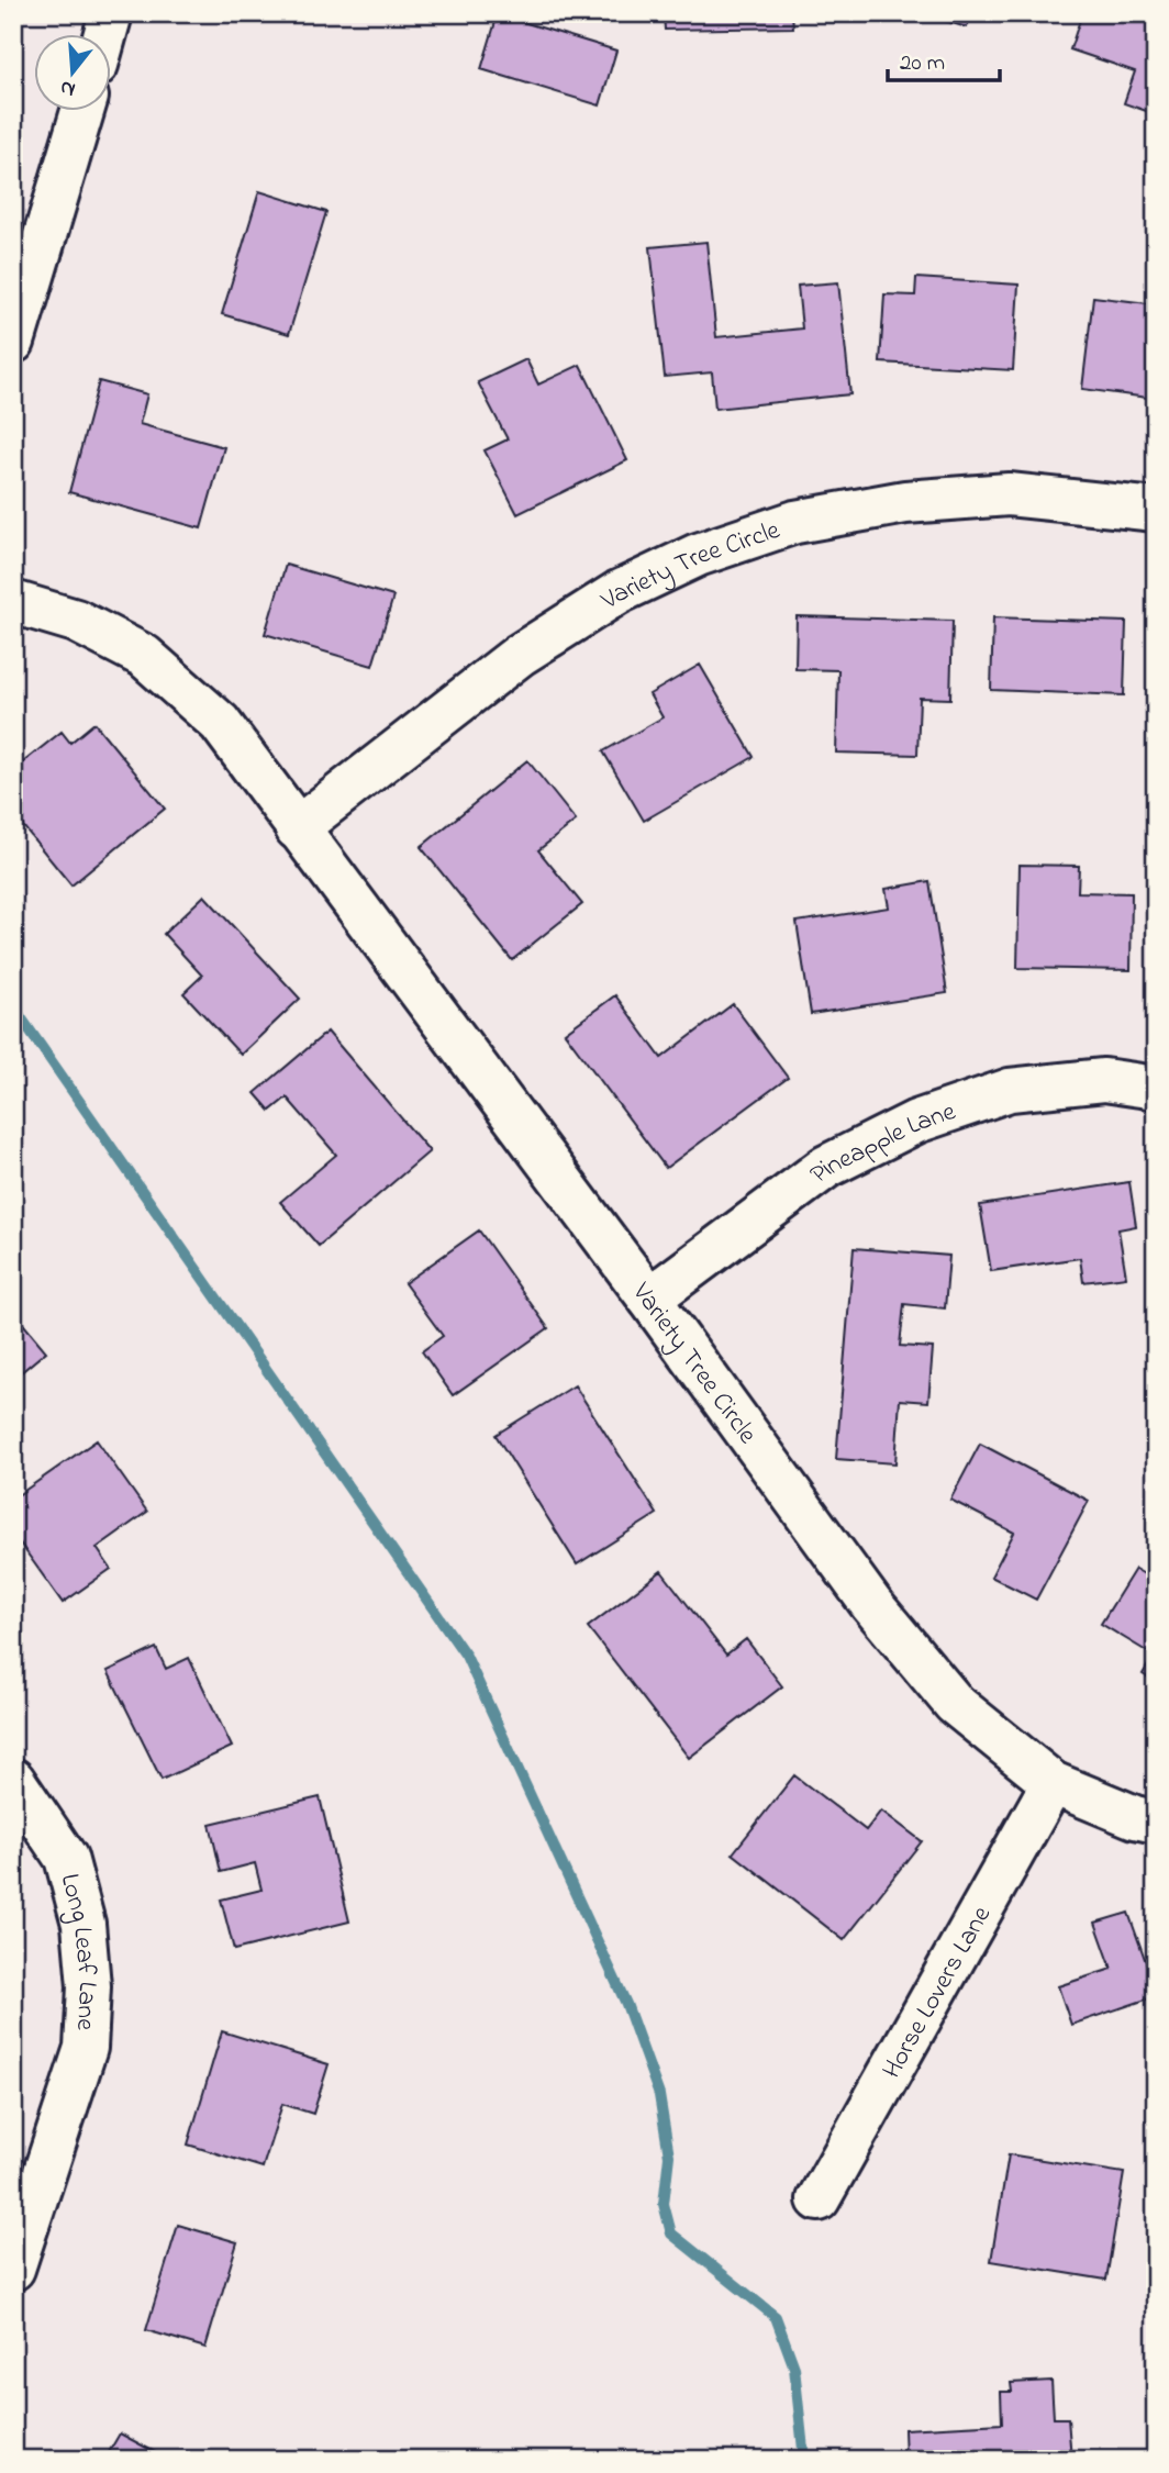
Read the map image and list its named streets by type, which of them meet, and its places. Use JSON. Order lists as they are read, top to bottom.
{
  "streets": {
    "street": [
      "Variety Tree Circle",
      "Pineapple Lane",
      "Long Leaf Lane",
      "Horse Lovers Lane"
    ]
  },
  "crossings": [
    ["Variety Tree Circle", "Pineapple Lane"],
    ["Variety Tree Circle", "Horse Lovers Lane"]
  ],
  "scale_bar": "20 m",
  "north": "bottom"
}
